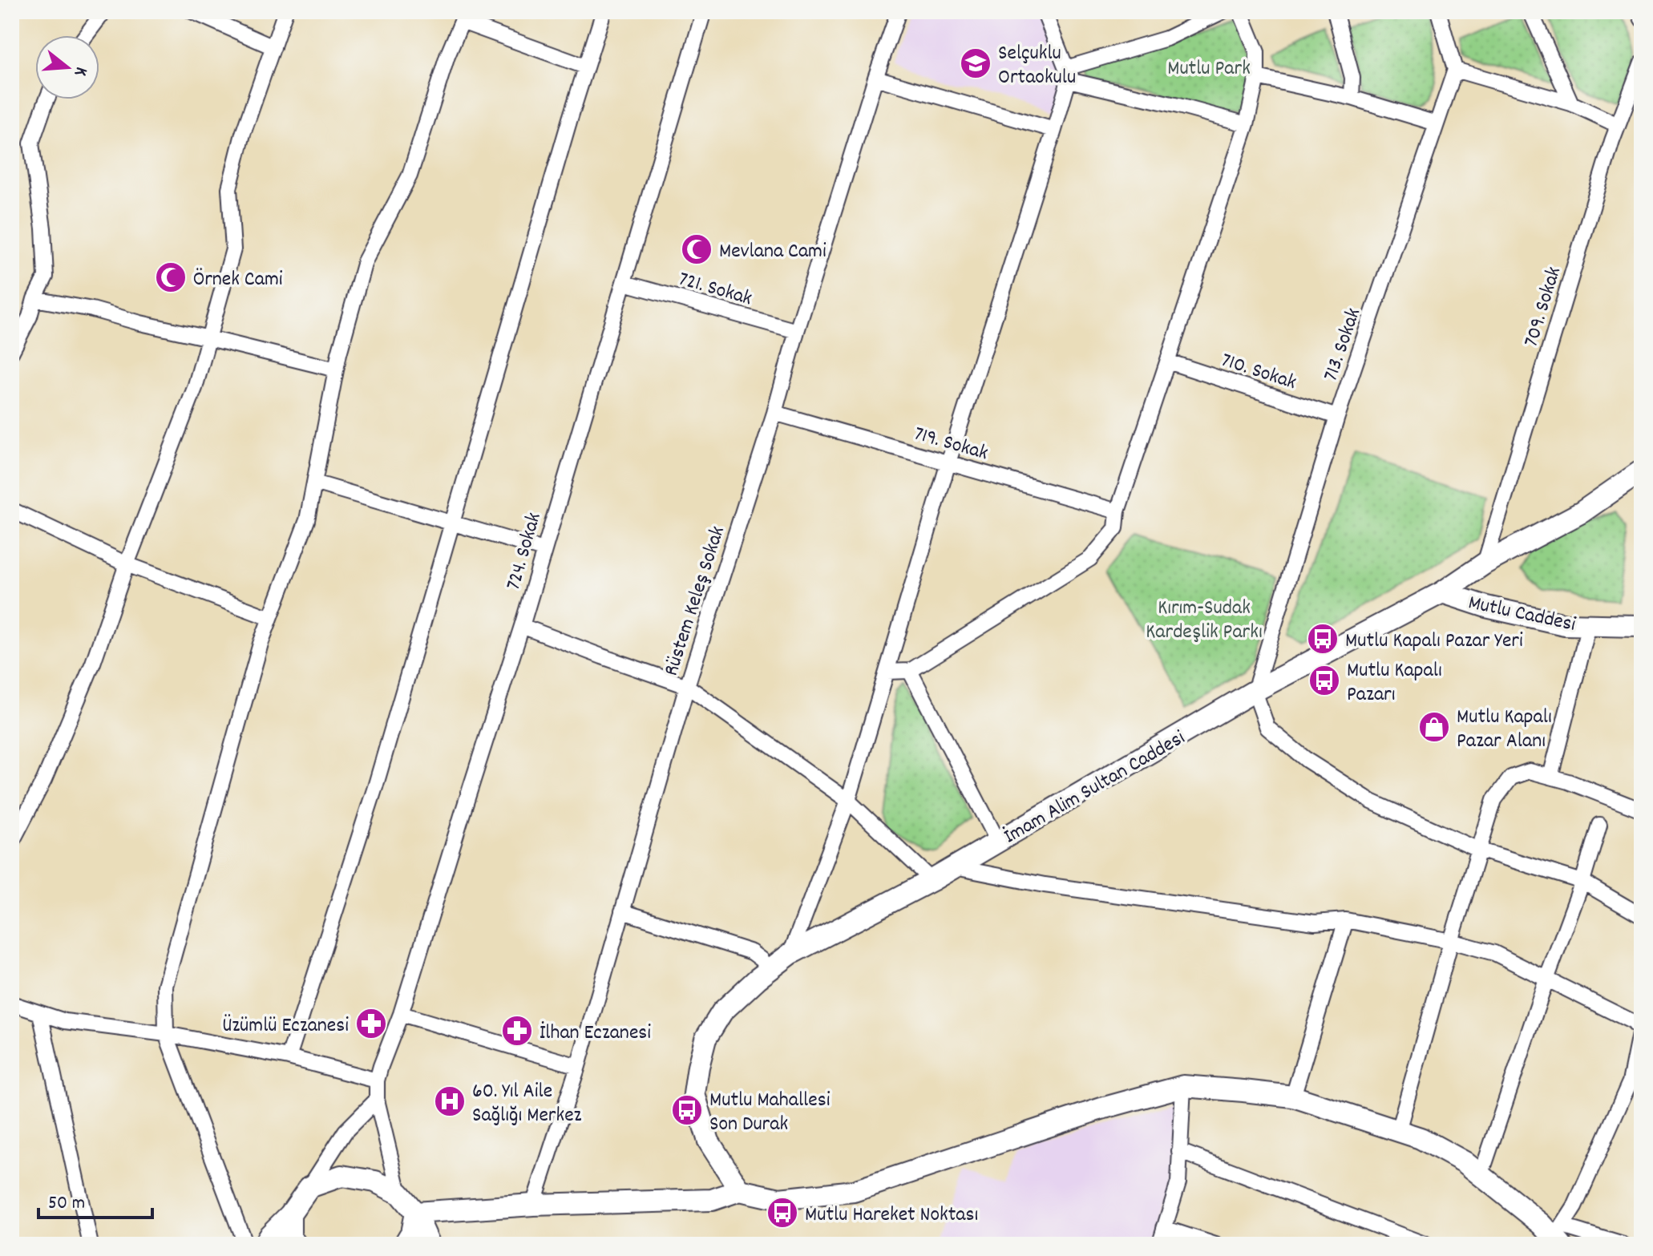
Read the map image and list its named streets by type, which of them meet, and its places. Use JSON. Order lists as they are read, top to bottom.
{
  "streets": {
    "street": [
      "721. Sokak",
      "709. Sokak",
      "713. Sokak",
      "710. Sokak",
      "719. Sokak",
      "724. Sokak",
      "Rüstem Keleş Sokak",
      "Mutlu Caddesi",
      "İmam Alim Sultan Caddesi"
    ]
  },
  "crossings": [
    ["721. Sokak", "724. Sokak"],
    ["721. Sokak", "Rüstem Keleş Sokak"],
    ["709. Sokak", "İmam Alim Sultan Caddesi"],
    ["713. Sokak", "710. Sokak"],
    ["713. Sokak", "İmam Alim Sultan Caddesi"],
    ["719. Sokak", "Rüstem Keleş Sokak"],
    ["Mutlu Caddesi", "İmam Alim Sultan Caddesi"]
  ],
  "parks": ["Mutlu Park", "Kırım-Sudak Kardeşlik Parkı"],
  "places": {
    "school or university": ["Selçuklu Ortaokulu"],
    "mosque": ["Mevlana Cami", "Örnek Cami"],
    "bus stop": [
      "Mutlu Kapalı Pazar Yeri",
      "Mutlu Kapalı Pazarı",
      "Mutlu Mahallesi Son Durak",
      "Mutlu Hareket Noktası"
    ],
    "shop": ["Mutlu Kapalı Pazar Alanı"],
    "pharmacy": ["Üzümlü Eczanesi", "İlhan Eczanesi"],
    "hospital": ["60. Yıl Aile Sağlığı Merkez"]
  },
  "scale_bar": "50 m",
  "north": "right"
}
